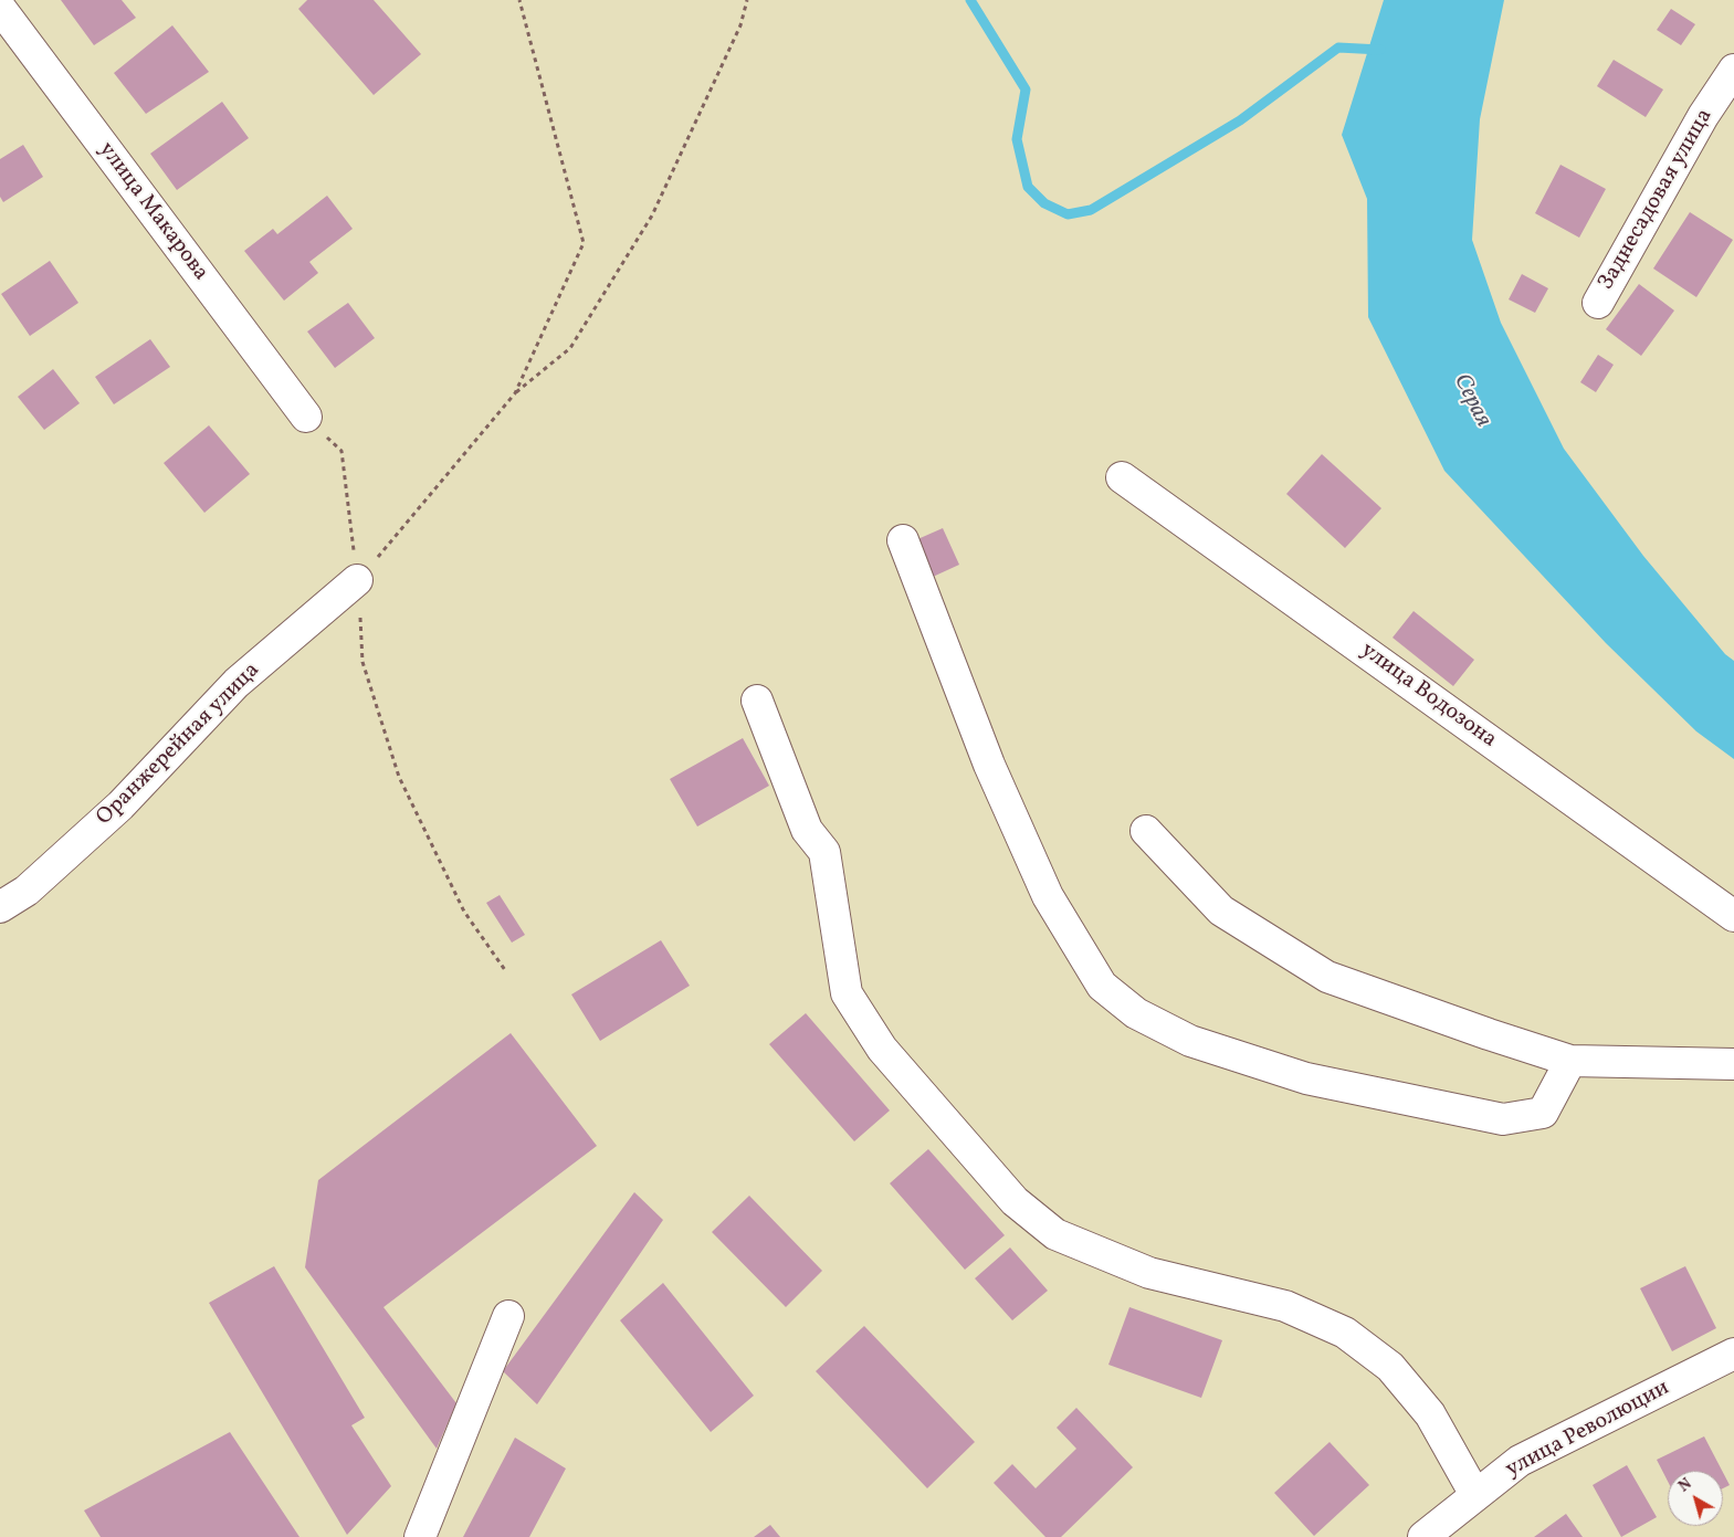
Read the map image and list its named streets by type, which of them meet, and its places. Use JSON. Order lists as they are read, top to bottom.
{
  "streets": {
    "street": [
      "Заднесадовая улица",
      "улица Макарова",
      "улица Водозона",
      "Оранжерейная улица",
      "улица Революции"
    ]
  },
  "water": ["Серая"],
  "north": "top left"
}
